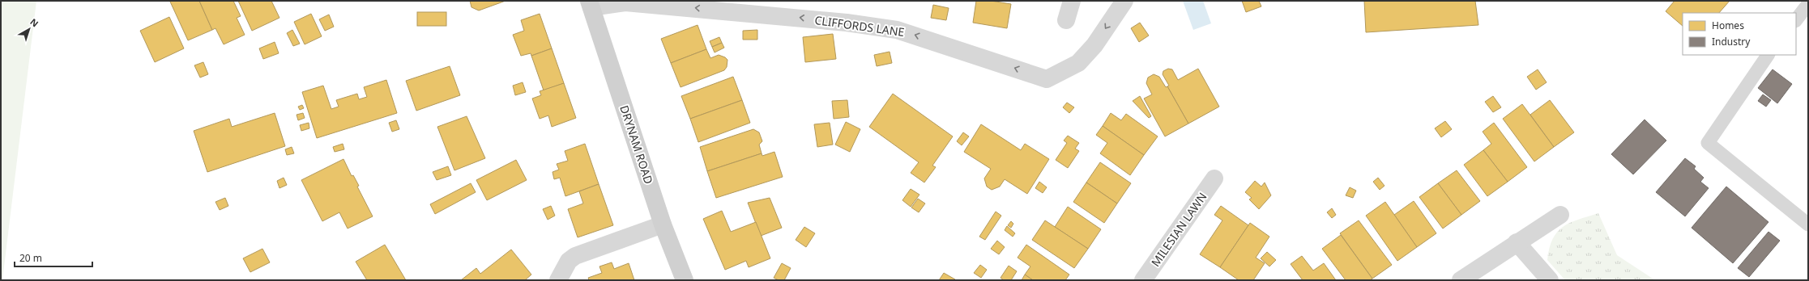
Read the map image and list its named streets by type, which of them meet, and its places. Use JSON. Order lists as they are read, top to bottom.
{
  "streets": {
    "street": ["CLIFFORDS LANE", "DRYNAM ROAD", "MILESIAN LAWN"]
  },
  "crossings": [
    ["CLIFFORDS LANE", "DRYNAM ROAD"]
  ],
  "one_way": ["CLIFFORDS LANE"],
  "legend": ["Homes", "Industry"],
  "scale_bar": "20 m",
  "north": "top right"
}
